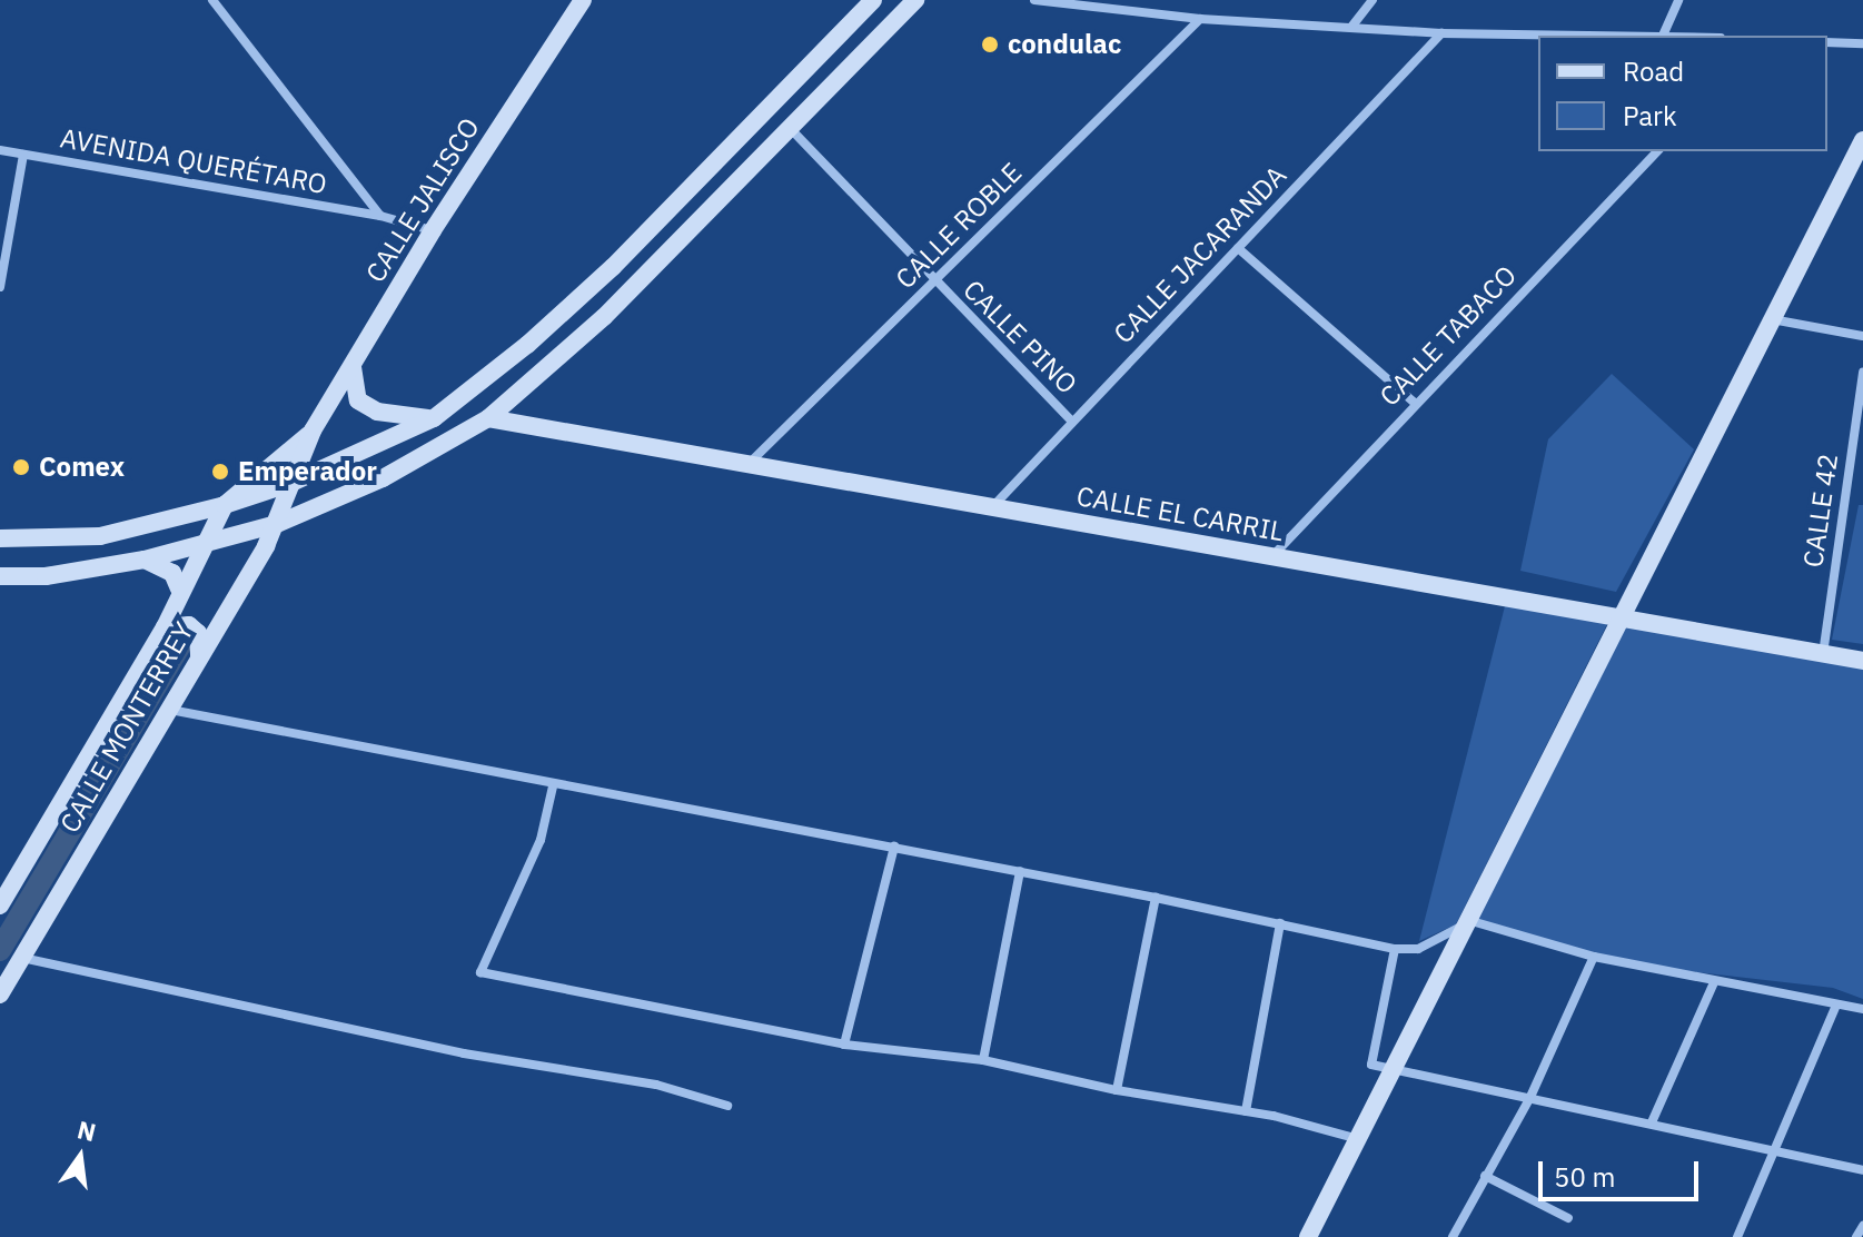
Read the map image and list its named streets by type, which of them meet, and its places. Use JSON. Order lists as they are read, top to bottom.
{
  "streets": {
    "main road": ["CALLE JALISCO", "CALLE EL CARRIL", "CALLE MONTERREY"],
    "street": [
      "AVENIDA QUERÉTARO",
      "CALLE ROBLE",
      "CALLE JACARANDA",
      "CALLE TABACO",
      "CALLE PINO",
      "CALLE 42"
    ]
  },
  "crossings": [
    ["AVENIDA QUERÉTARO", "CALLE JALISCO"],
    ["CALLE JALISCO", "CALLE MONTERREY"],
    ["CALLE ROBLE", "CALLE PINO"],
    ["CALLE ROBLE", "CALLE EL CARRIL"],
    ["CALLE JACARANDA", "CALLE PINO"],
    ["CALLE JACARANDA", "CALLE EL CARRIL"],
    ["CALLE TABACO", "CALLE EL CARRIL"],
    ["CALLE 42", "CALLE EL CARRIL"]
  ],
  "places": ["condulac", "Comex", "Emperador"],
  "legend": ["Road", "Park"],
  "scale_bar": "50 m",
  "north": "top"
}
